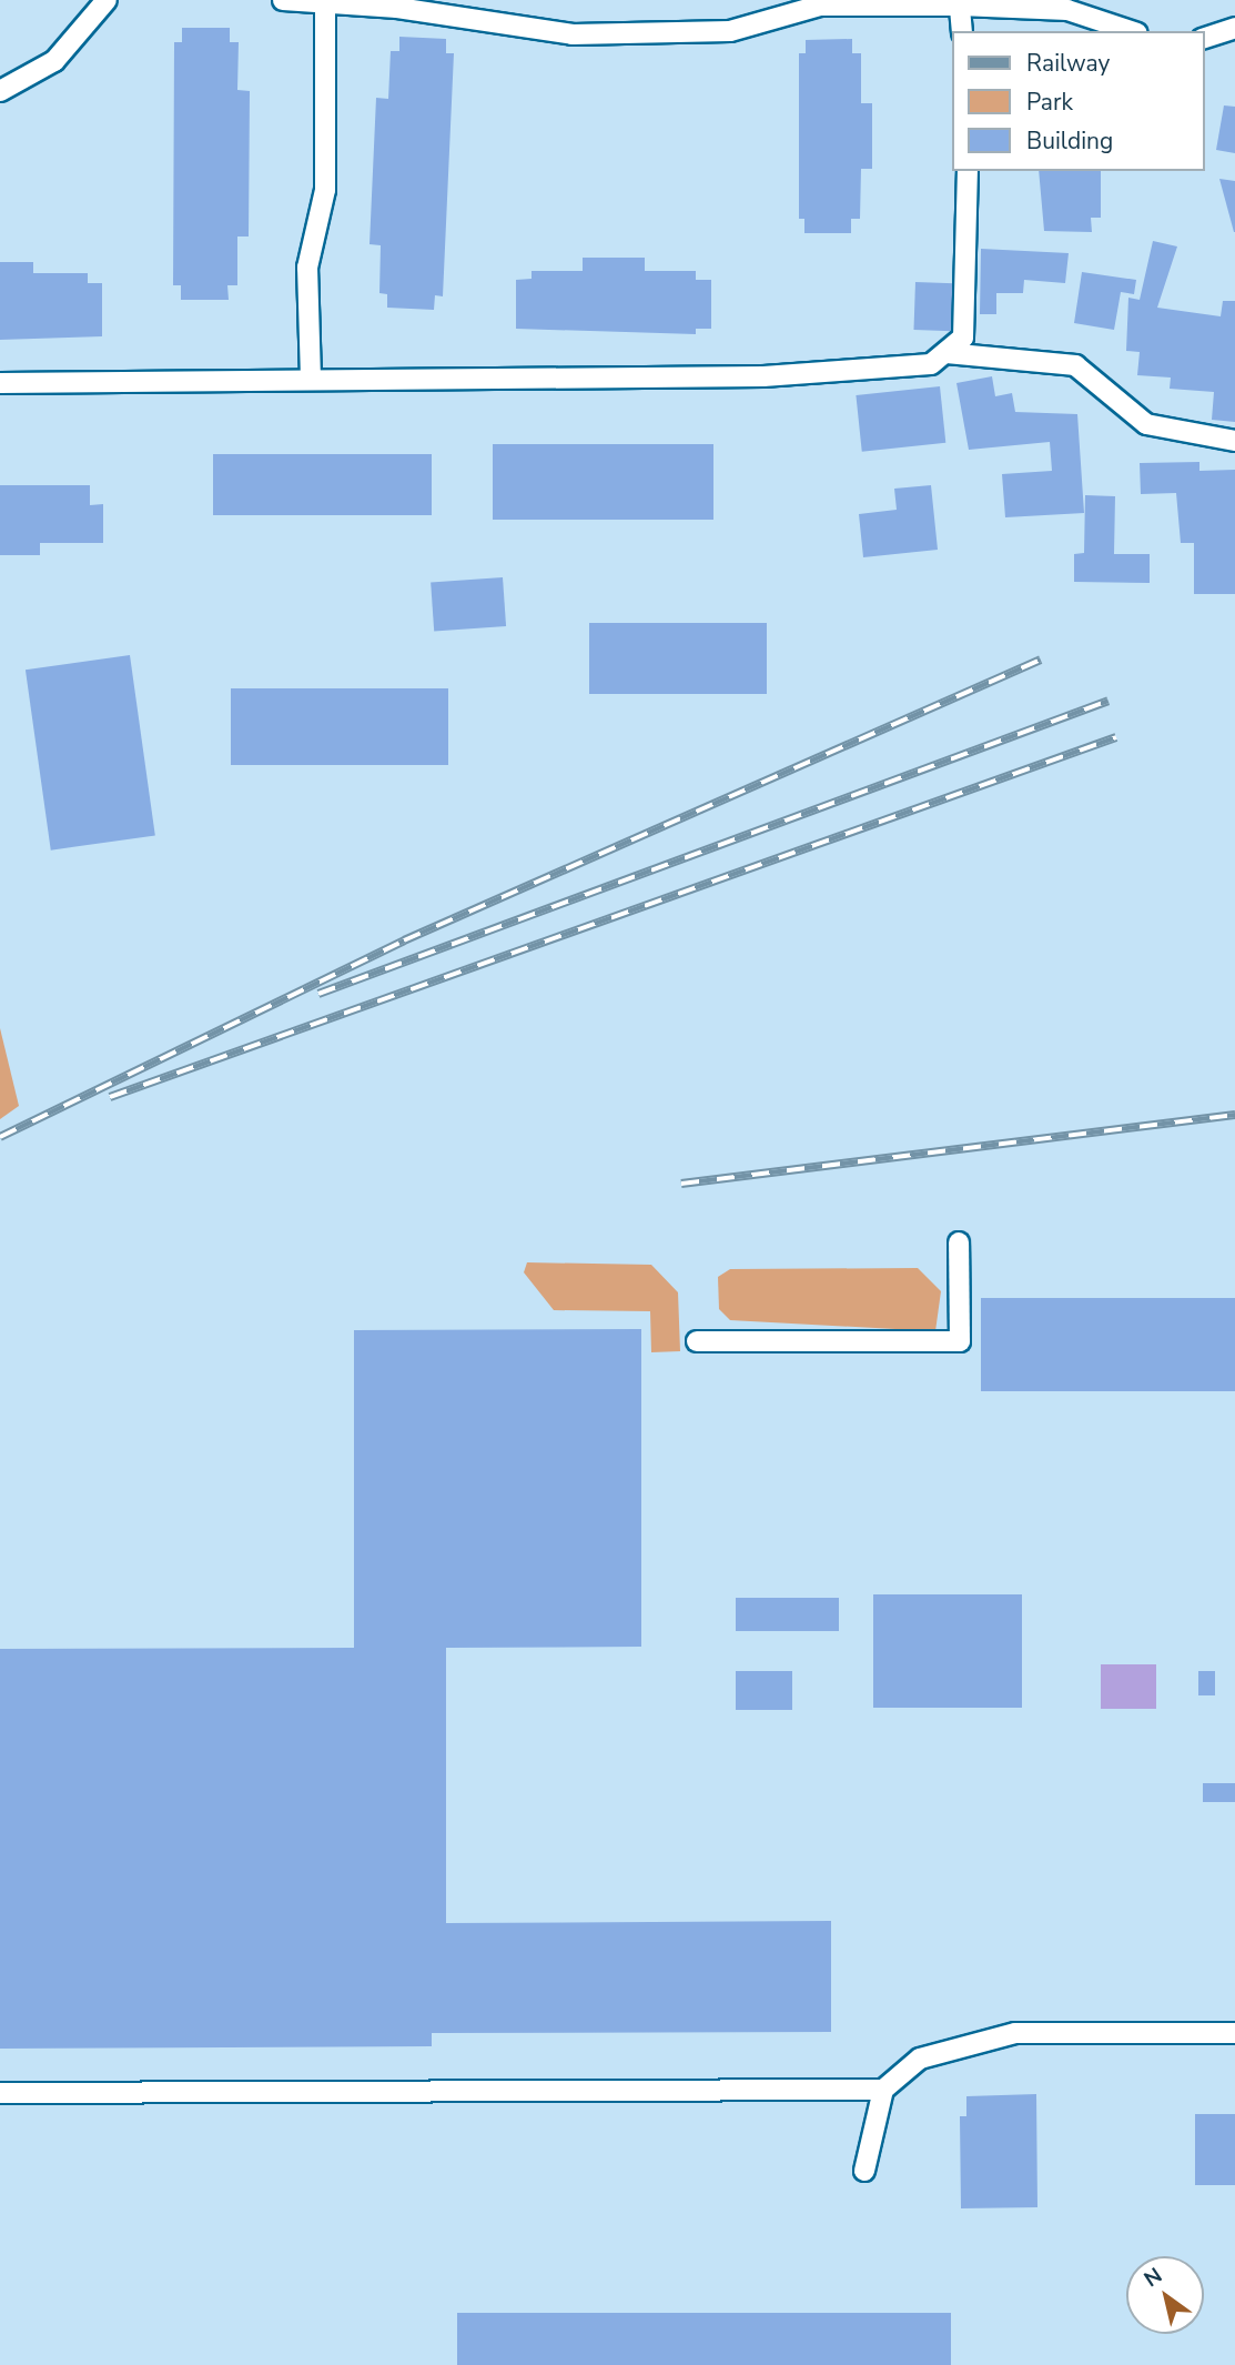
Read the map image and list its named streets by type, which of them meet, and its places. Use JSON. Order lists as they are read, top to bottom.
{
  "legend": ["Railway", "Park", "Building"],
  "north": "top left"
}
